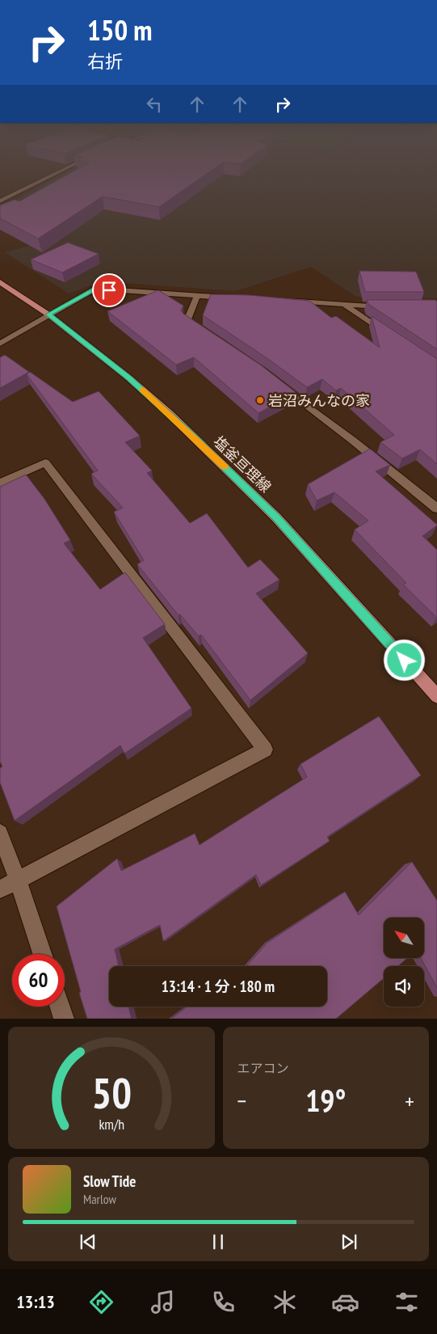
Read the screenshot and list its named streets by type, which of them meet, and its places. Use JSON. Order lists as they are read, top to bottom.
{
  "streets": {
    "main road": ["塩釜亘理線"]
  },
  "places": ["岩沼みんなの家"],
  "north": "top left",
  "page": {
    "turn": ["150 m", "右折"],
    "limit": "60",
    "trip": "13:14 · 1 分 · 180 m",
    "tile": "エアコン",
    "heat": ["−", "19°", "+"],
    "song": ["Slow Tide", "Marlow"],
    "tabs": "13:13",
    "gauge": ["50", "km/h"]
  }
}
